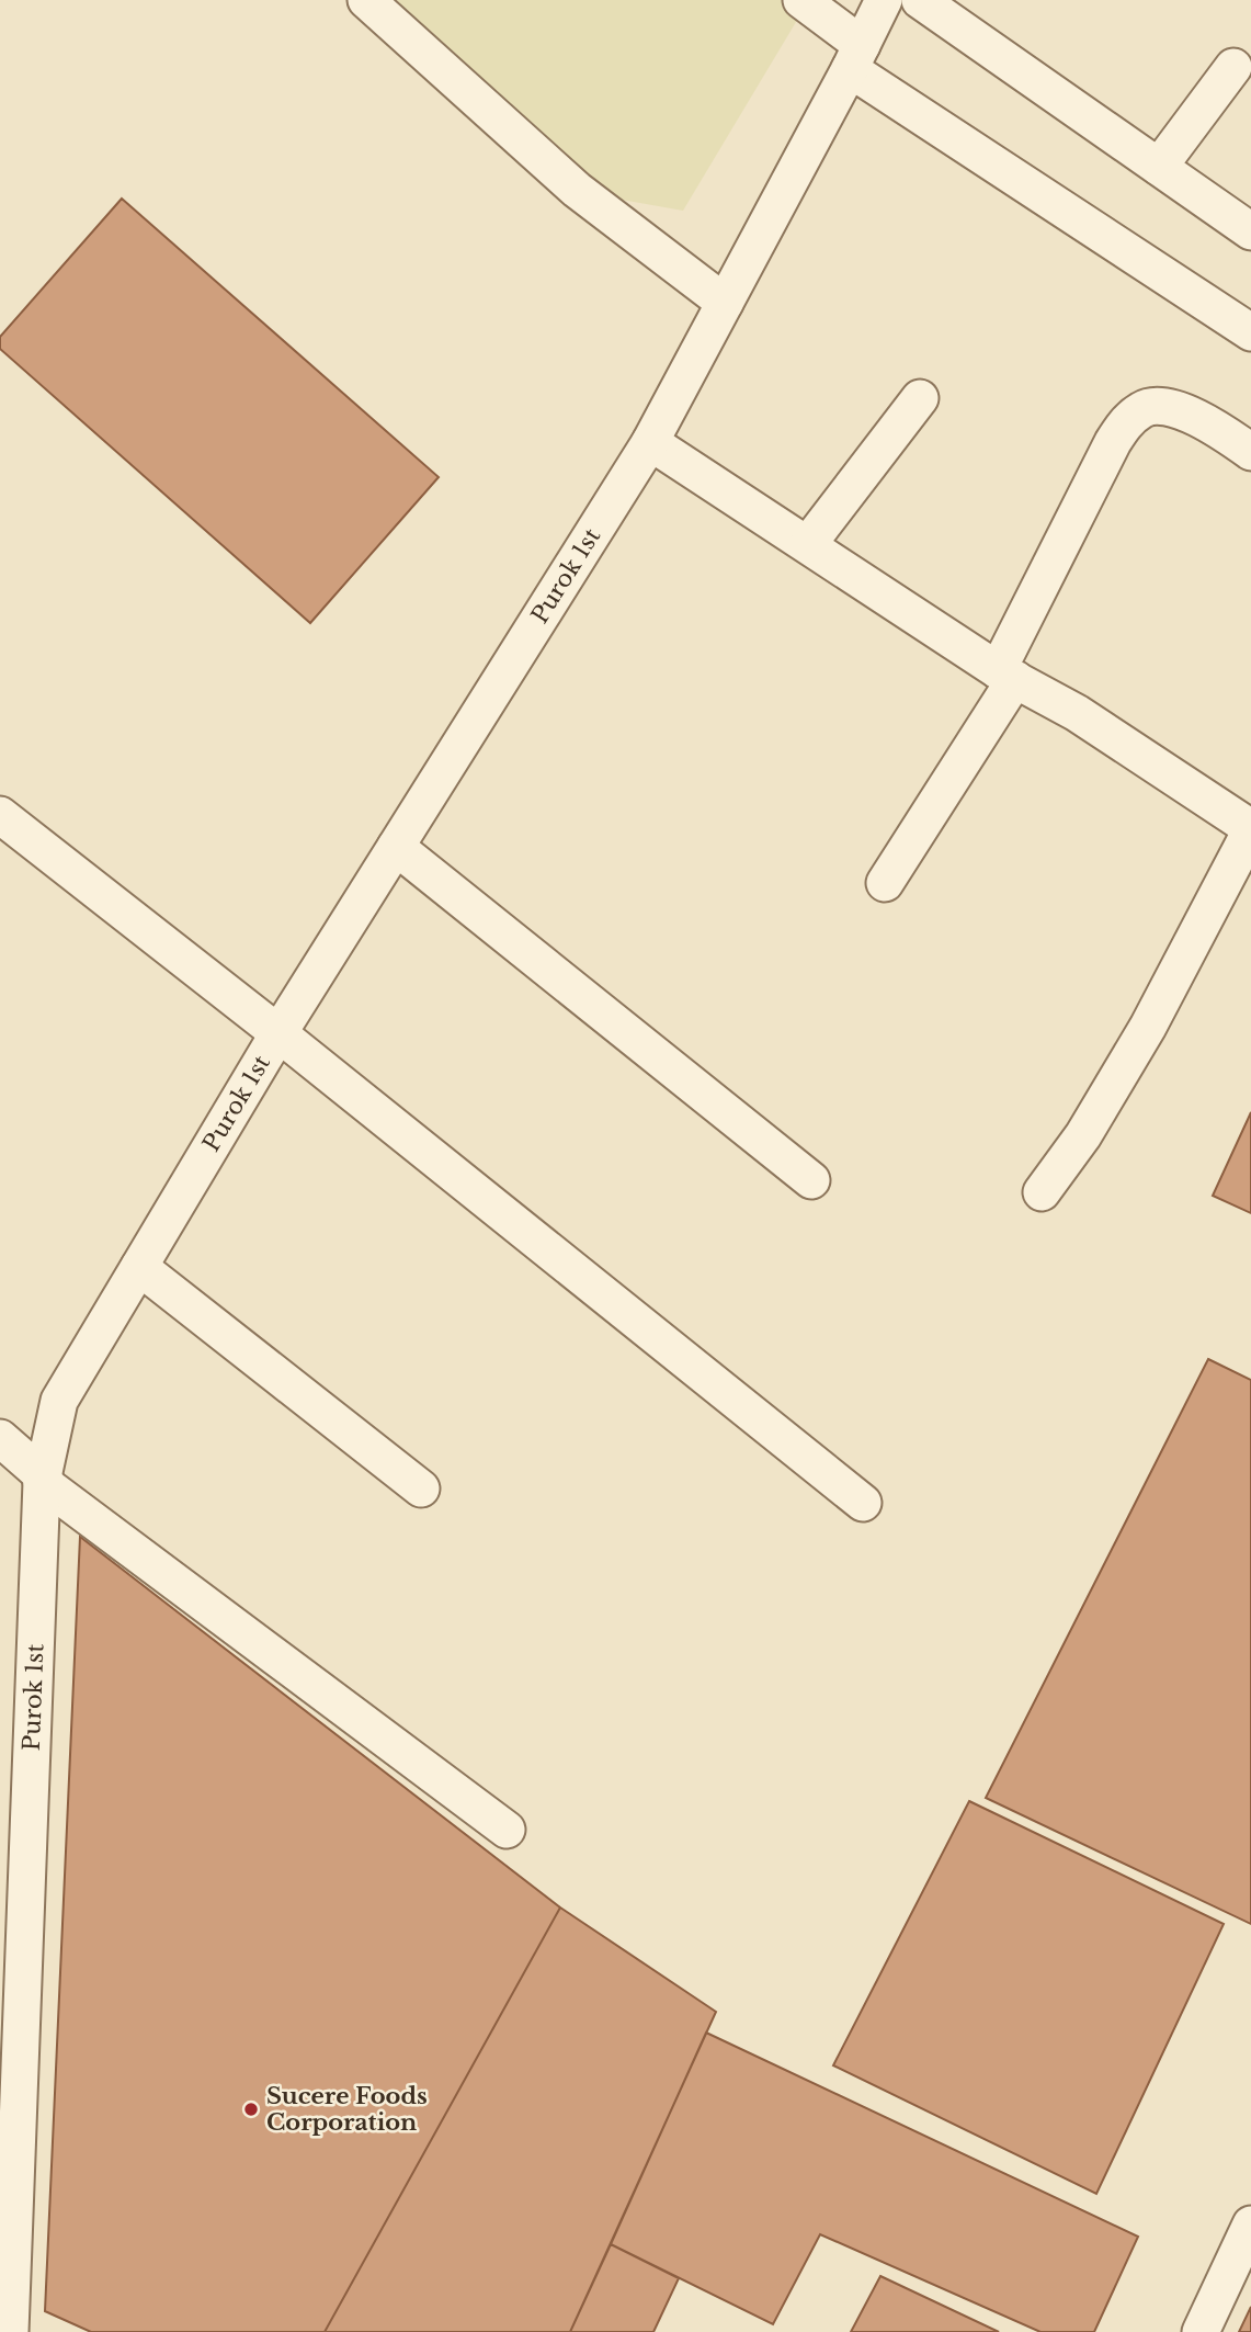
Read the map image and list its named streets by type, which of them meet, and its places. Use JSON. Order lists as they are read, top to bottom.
{
  "streets": {
    "street": ["Purok 1st"]
  },
  "places": ["Sucere Foods Corporation"]
}
